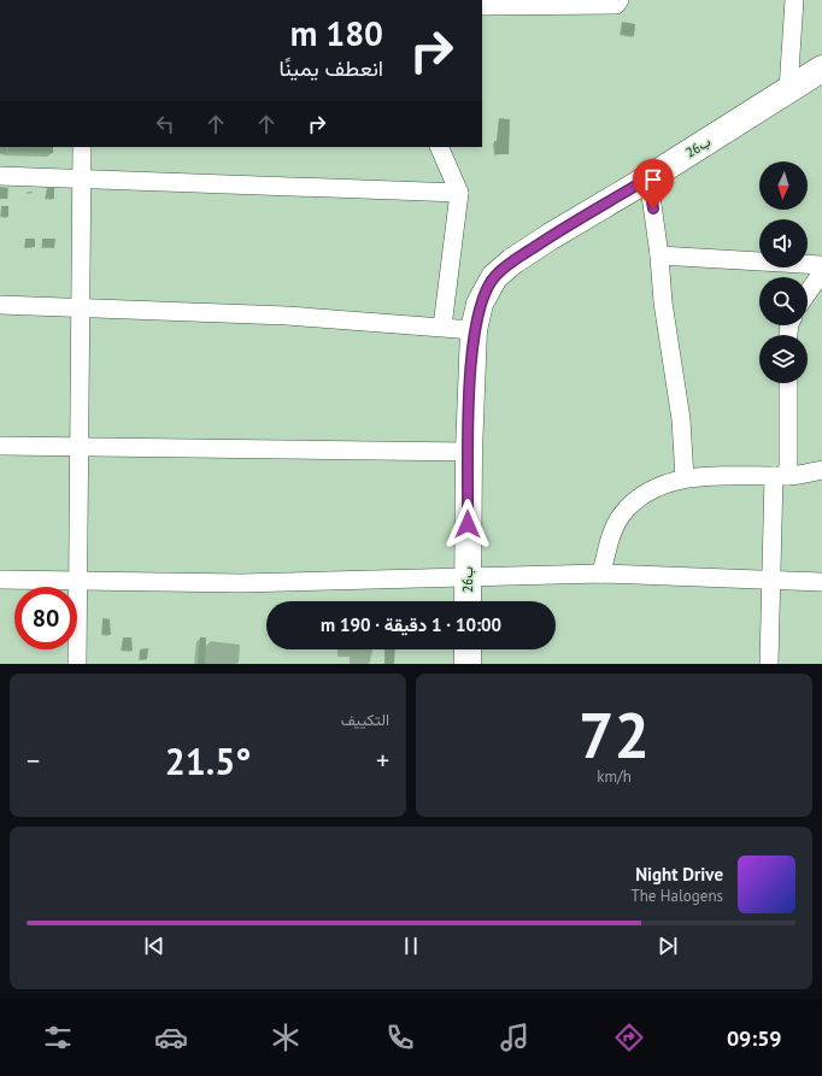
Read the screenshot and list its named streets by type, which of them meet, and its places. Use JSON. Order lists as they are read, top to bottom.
{
  "streets": {
    "highway": ["26ب"]
  },
  "north": "bottom",
  "page": {
    "turn": ["180 m", "انعطف يمينًا"],
    "limit": "80",
    "trip": "10:00 · 1 دقيقة · 190 m",
    "tile": [
      ["72", "km/h"],
      "التكييف"
    ],
    "heat": ["−", "21.5°", "+"],
    "song": ["Night Drive", "The Halogens"],
    "tabs": "09:59"
  }
}
